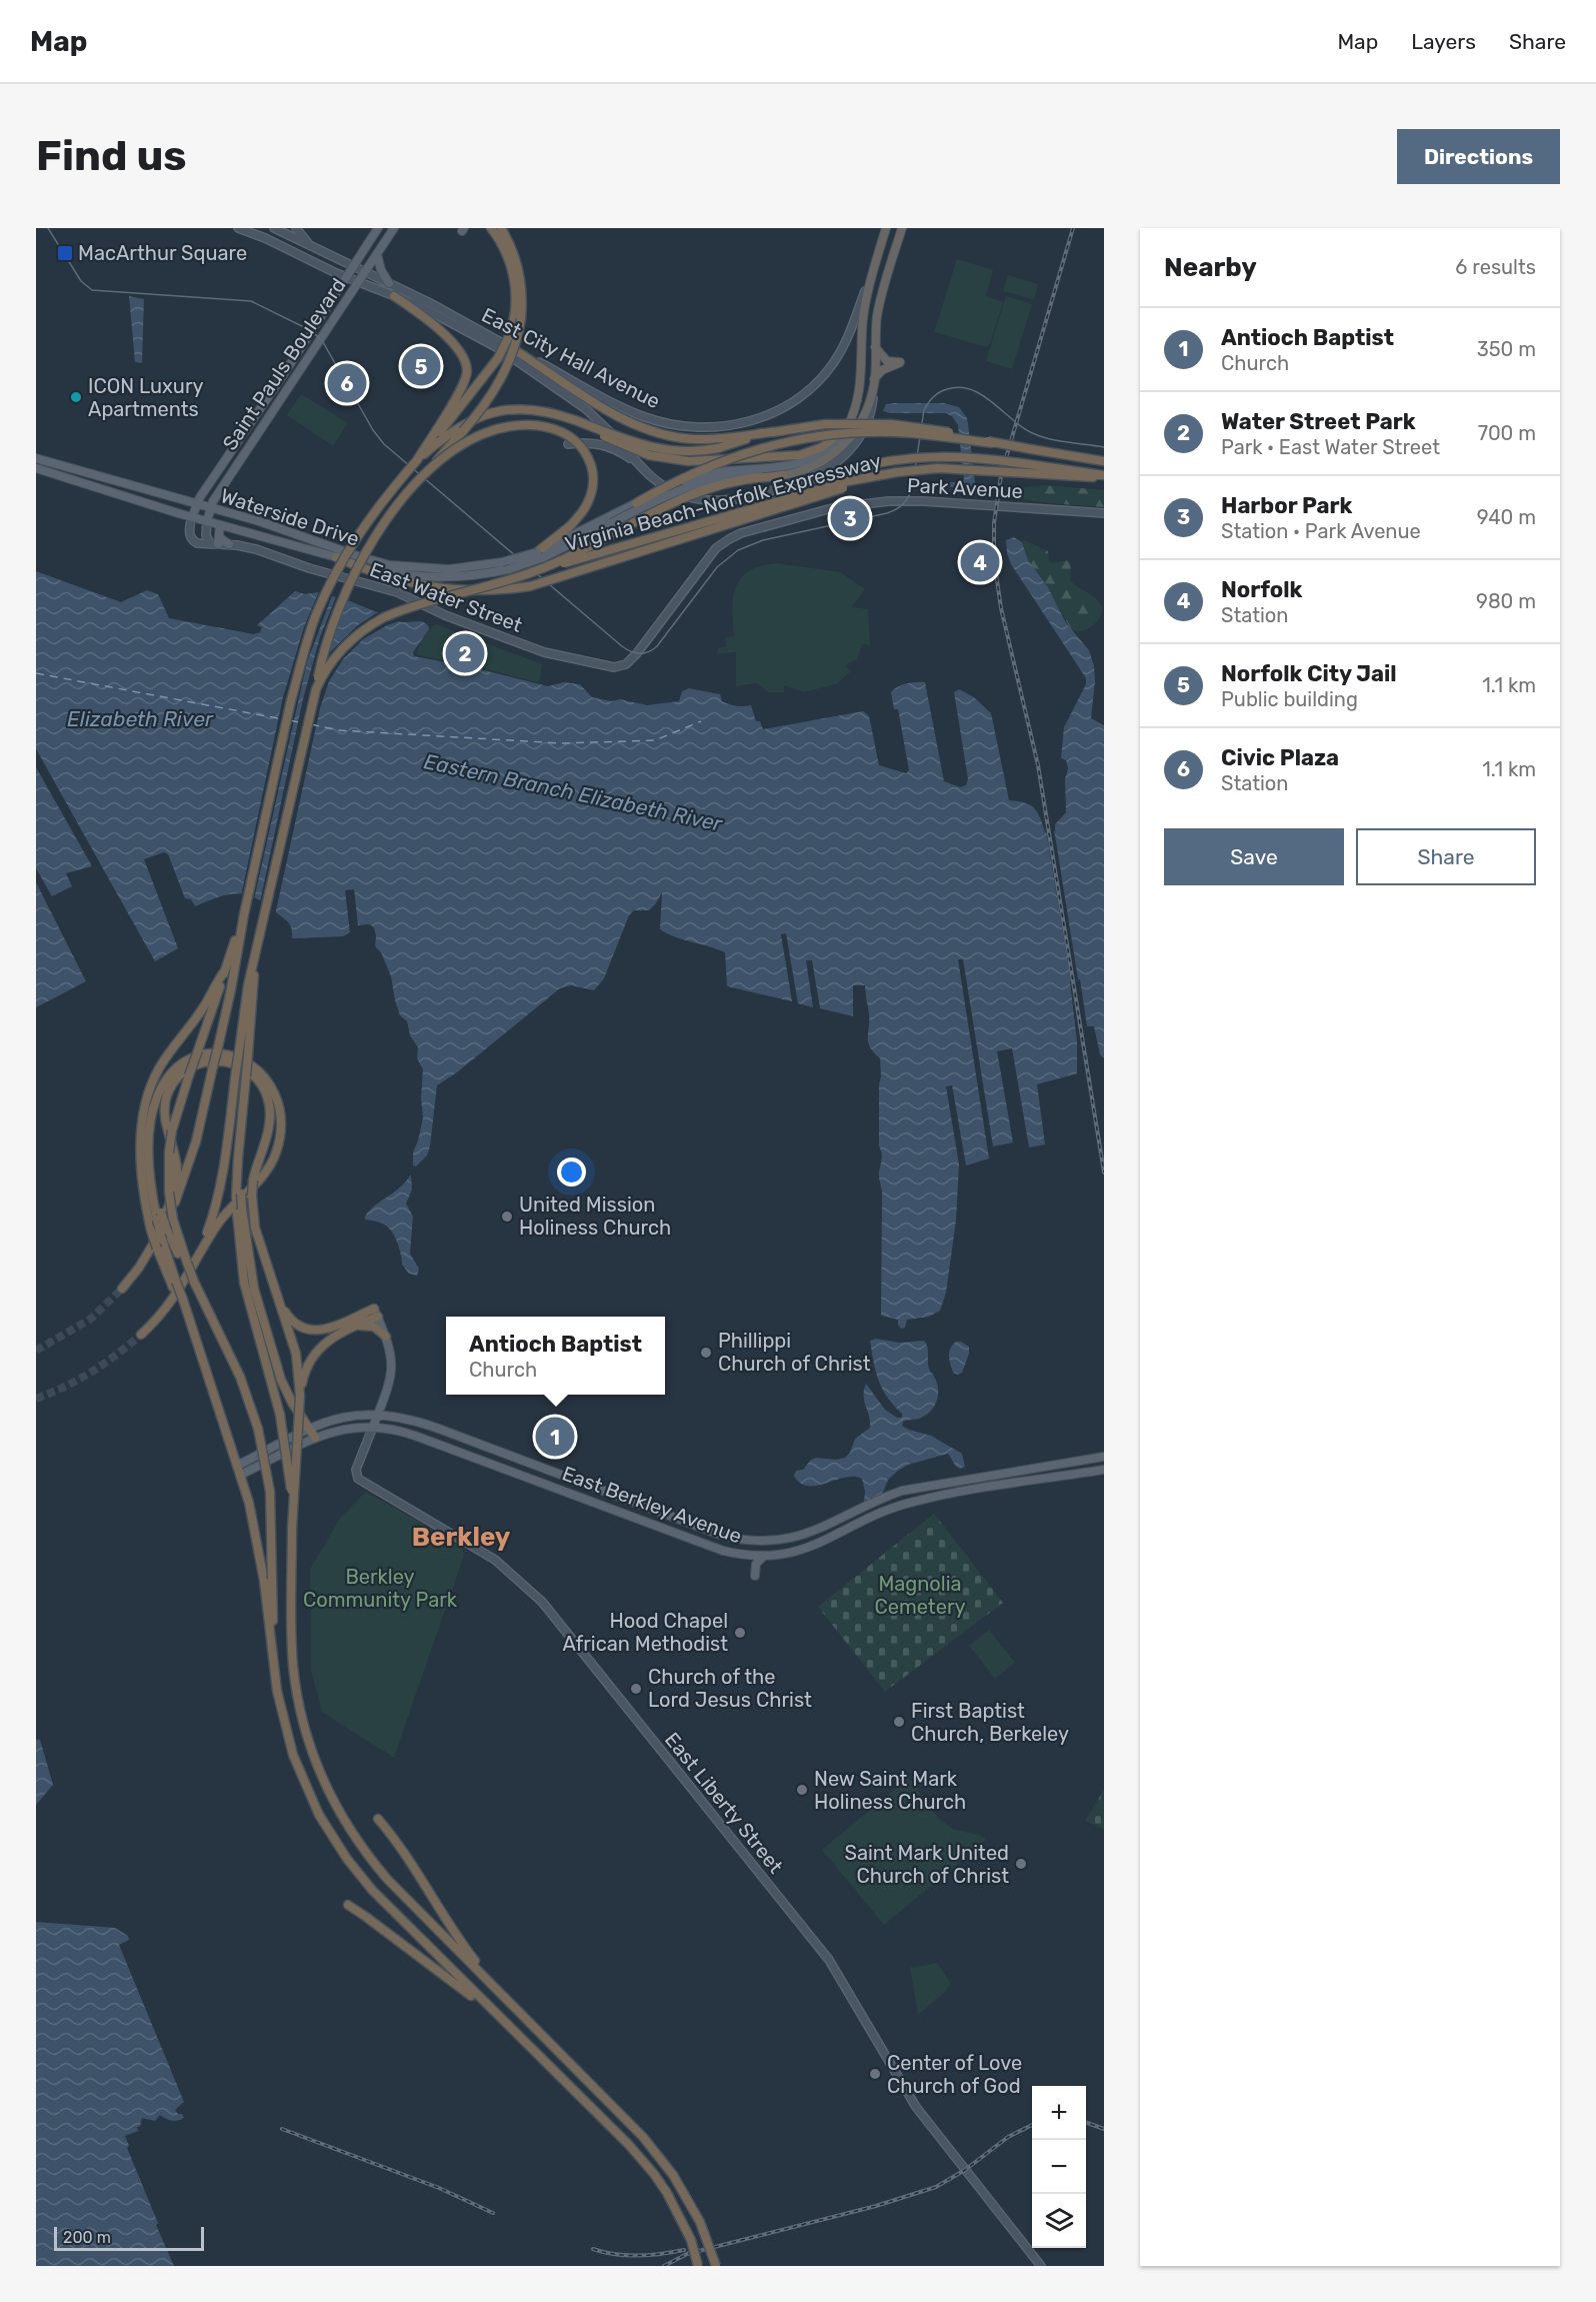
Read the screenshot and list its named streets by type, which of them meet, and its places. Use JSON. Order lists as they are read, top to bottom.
{
  "streets": {
    "highway": ["Virginia Beach-Norfolk Expressway"],
    "main road": [
      "East City Hall Avenue",
      "Saint Pauls Boulevard",
      "Park Avenue",
      "Waterside Drive",
      "East Water Street",
      "East Berkley Avenue",
      "East Liberty Street"
    ]
  },
  "crossings": [
    ["East City Hall Avenue", "Saint Pauls Boulevard"],
    ["Saint Pauls Boulevard", "Waterside Drive"],
    ["Park Avenue", "East Water Street"],
    ["East Berkley Avenue", "East Liberty Street"]
  ],
  "districts": ["Berkley"],
  "water": ["Elizabeth River", "Eastern Branch Elizabeth River"],
  "parks": ["Berkley Community Park", "Magnolia Cemetery"],
  "places": {
    "transit": ["MacArthur Square"],
    "other": [
      "ICON Luxury Apartments",
      "United Mission Holiness Church",
      "Phillippi Church of Christ",
      "Hood Chapel African Methodist",
      "Church of the Lord Jesus Christ",
      "First Baptist Church, Berkeley",
      "New Saint Mark Holiness Church",
      "Saint Mark United Church of Christ",
      "Center of Love Church of God"
    ]
  },
  "scale_bar": "200 m",
  "page": {
    "header": "Map",
    "nav": ["Map", "Layers", "Share"],
    "buttons": [
      "Directions",
      ["Save", "Share"]
    ],
    "title": "Find us",
    "heading": ["Nearby", "6 results"],
    "list": [
      {
        "mark": "1",
        "name": "Antioch Baptist",
        "note": "Church",
        "value": "350 m"
      },
      {
        "mark": "2",
        "name": "Water Street Park",
        "note": "Park · East Water Street",
        "value": "700 m"
      },
      {
        "mark": "3",
        "name": "Harbor Park",
        "note": "Station · Park Avenue",
        "value": "940 m"
      },
      {
        "mark": "4",
        "name": "Norfolk",
        "note": "Station",
        "value": "980 m"
      },
      {
        "mark": "5",
        "name": "Norfolk City Jail",
        "note": "Public building",
        "value": "1.1 km"
      },
      {
        "mark": "6",
        "name": "Civic Plaza",
        "note": "Station",
        "value": "1.1 km"
      }
    ],
    "pins": [
      "5",
      "6",
      "3",
      "4",
      "2",
      "1"
    ],
    "popup": ["Antioch Baptist", "Church"],
    "map_buttons": ["+", "−"],
    "scale": "200 m"
  }
}
